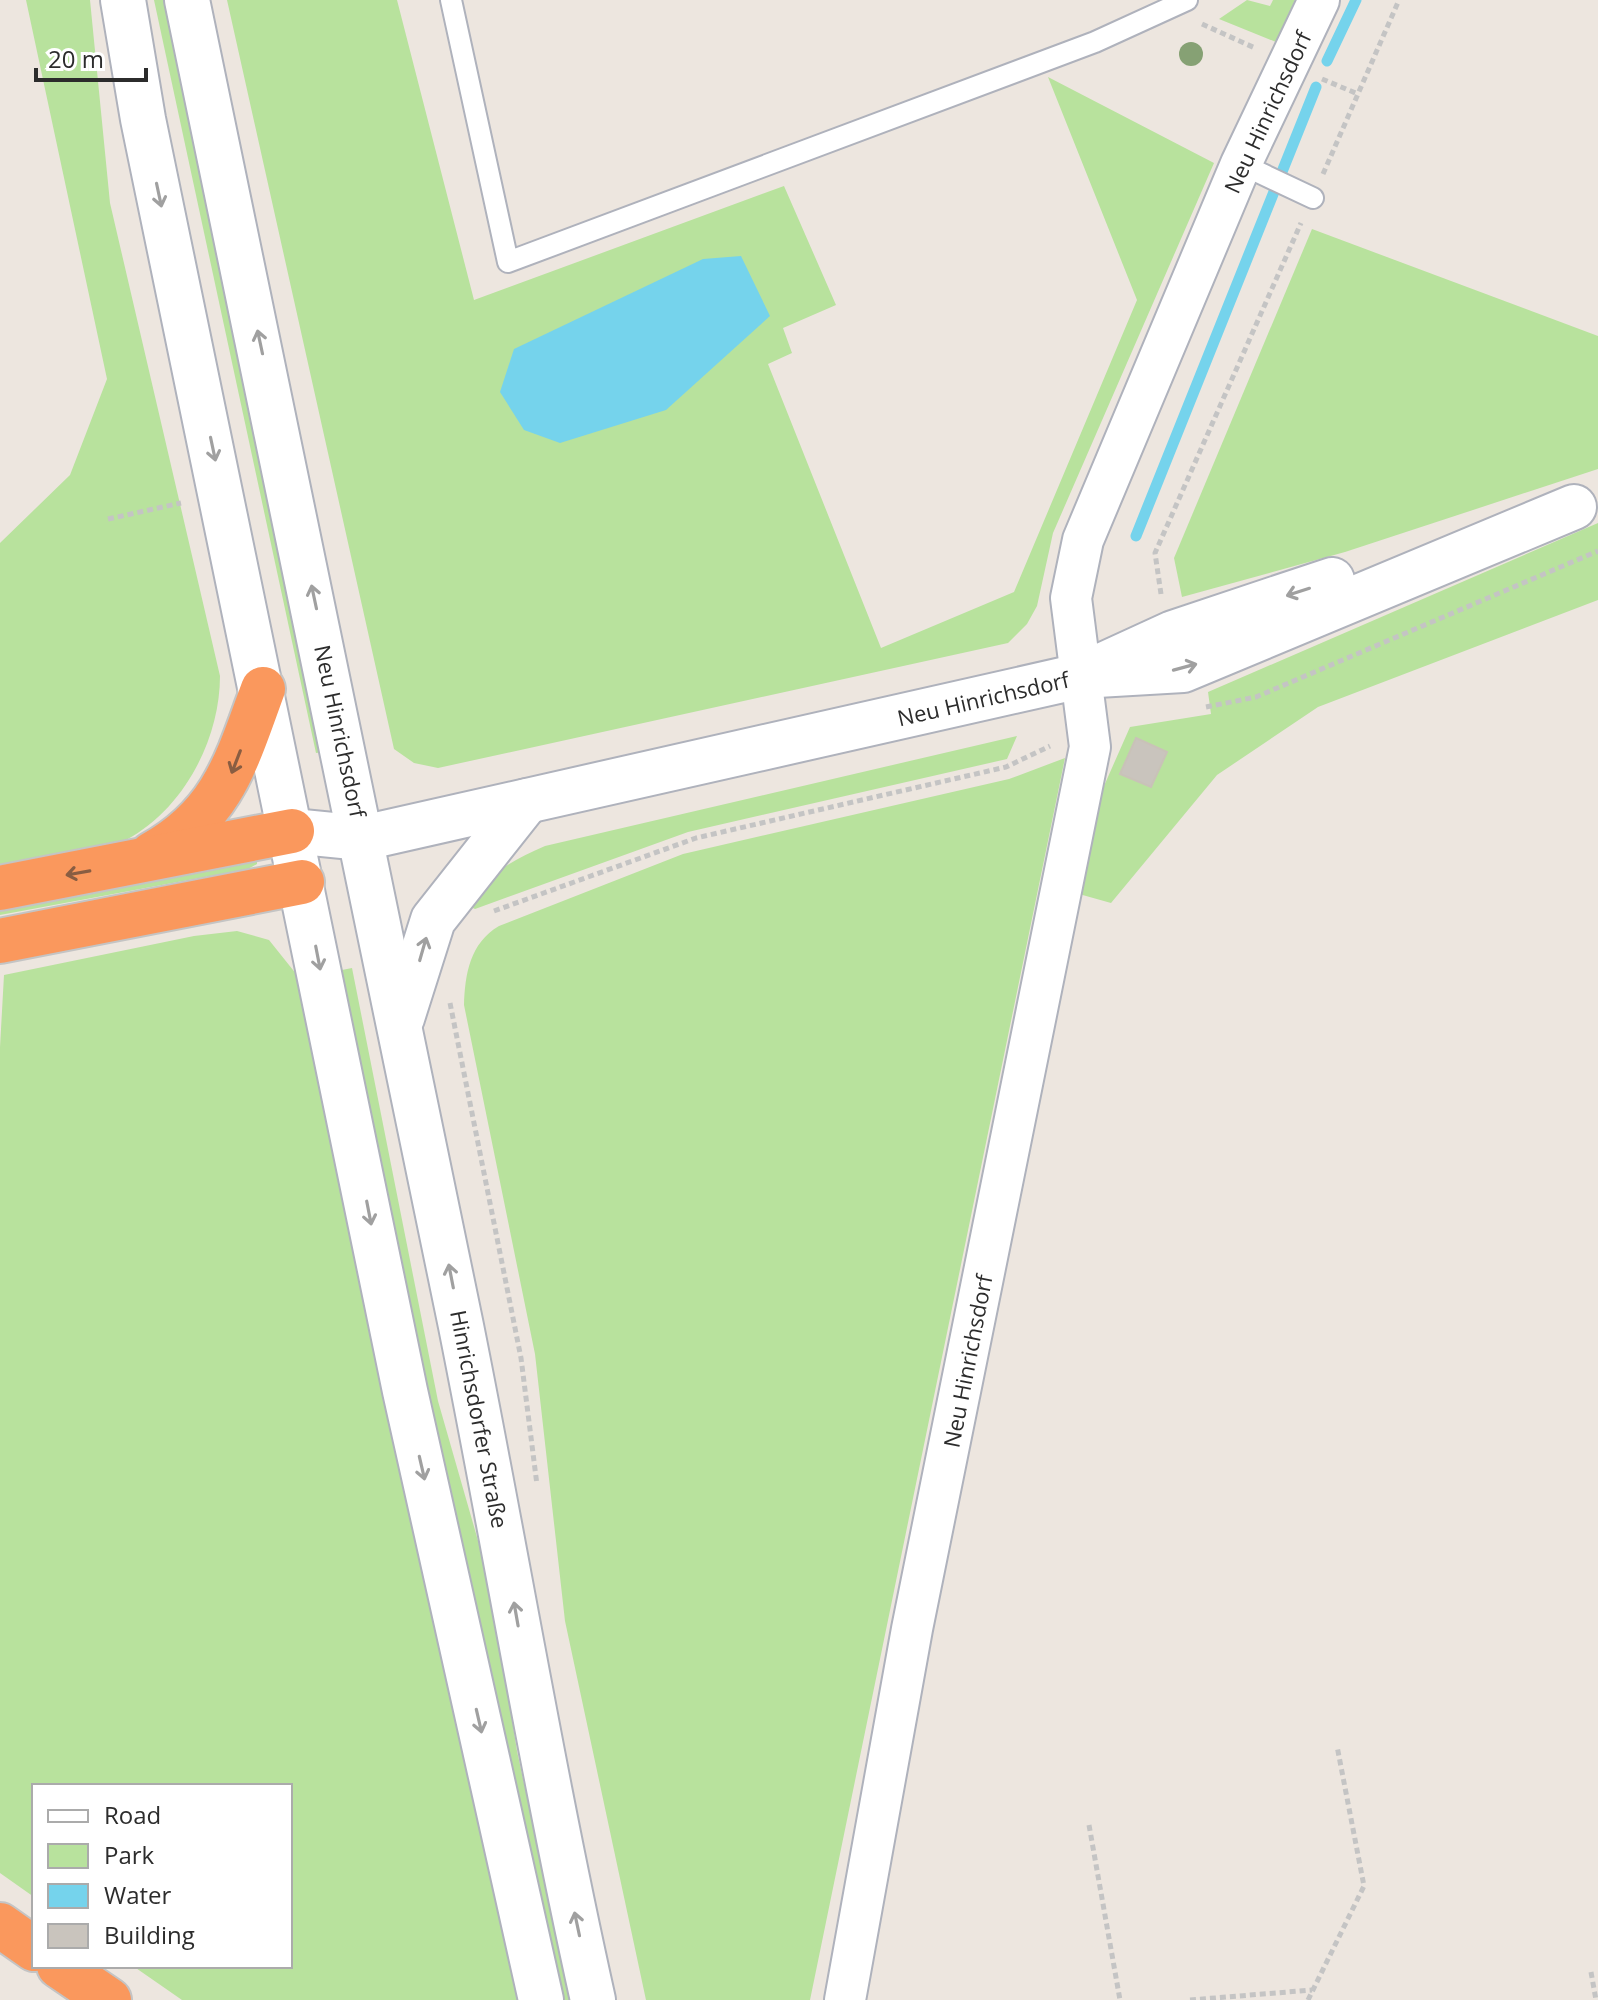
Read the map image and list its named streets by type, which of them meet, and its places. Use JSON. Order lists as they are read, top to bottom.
{
  "streets": {
    "main road": ["Neu Hinrichsdorf", "Hinrichsdorfer Straße"]
  },
  "crossings": [
    ["Neu Hinrichsdorf", "Hinrichsdorfer Straße"]
  ],
  "legend": [
    "Road",
    "Park",
    "Water",
    "Building"
  ],
  "scale_bar": "20 m"
}
